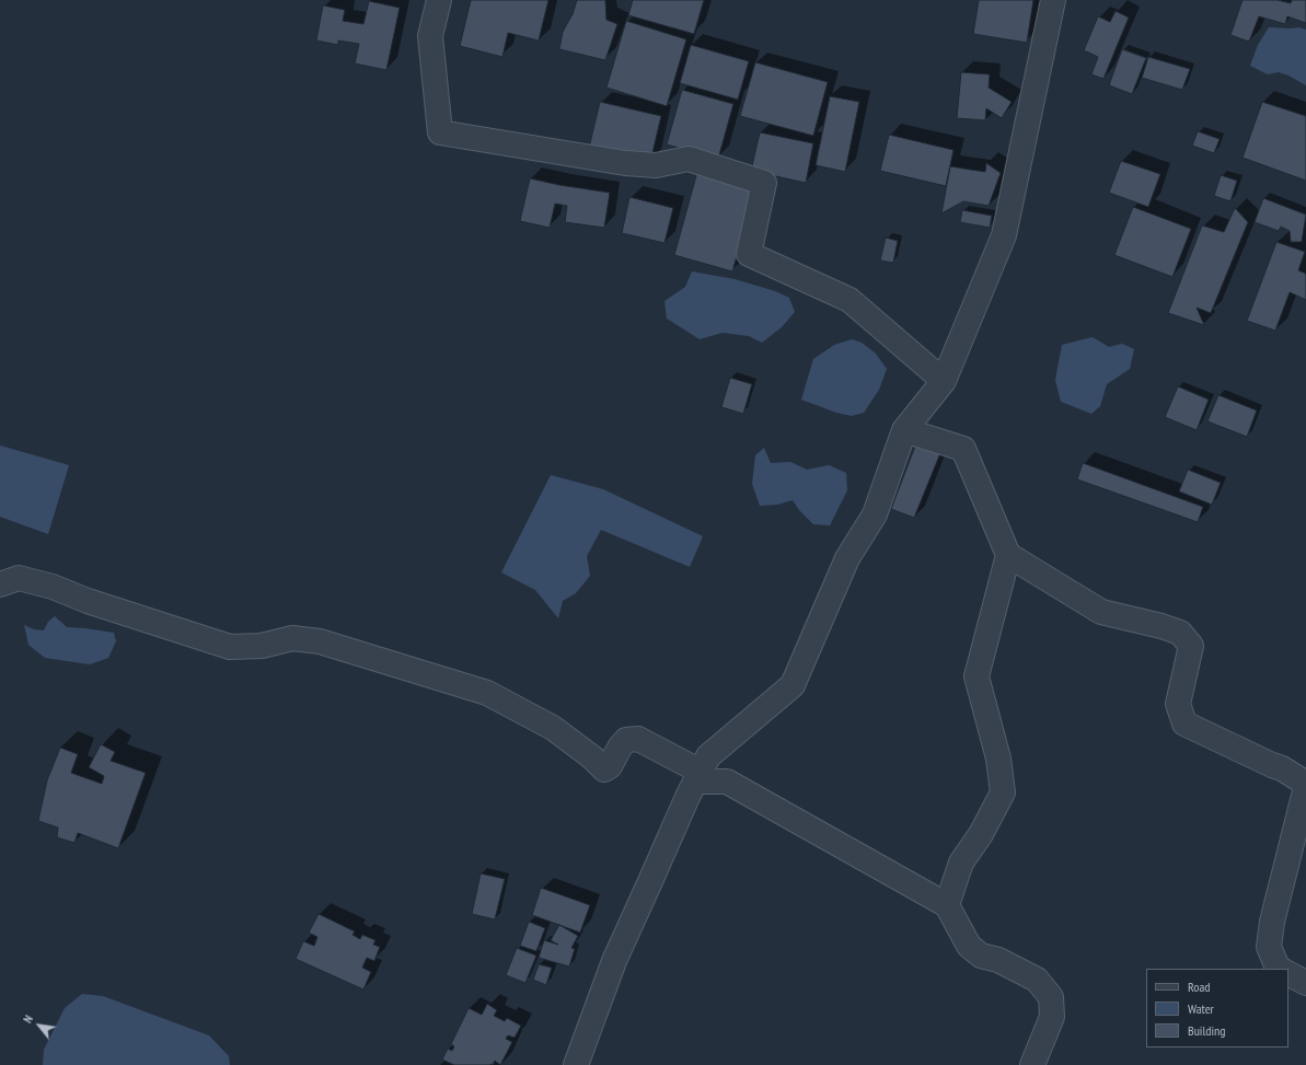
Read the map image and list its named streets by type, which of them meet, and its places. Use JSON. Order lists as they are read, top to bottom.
{
  "legend": ["Road", "Water", "Building"],
  "north": "top left"
}
